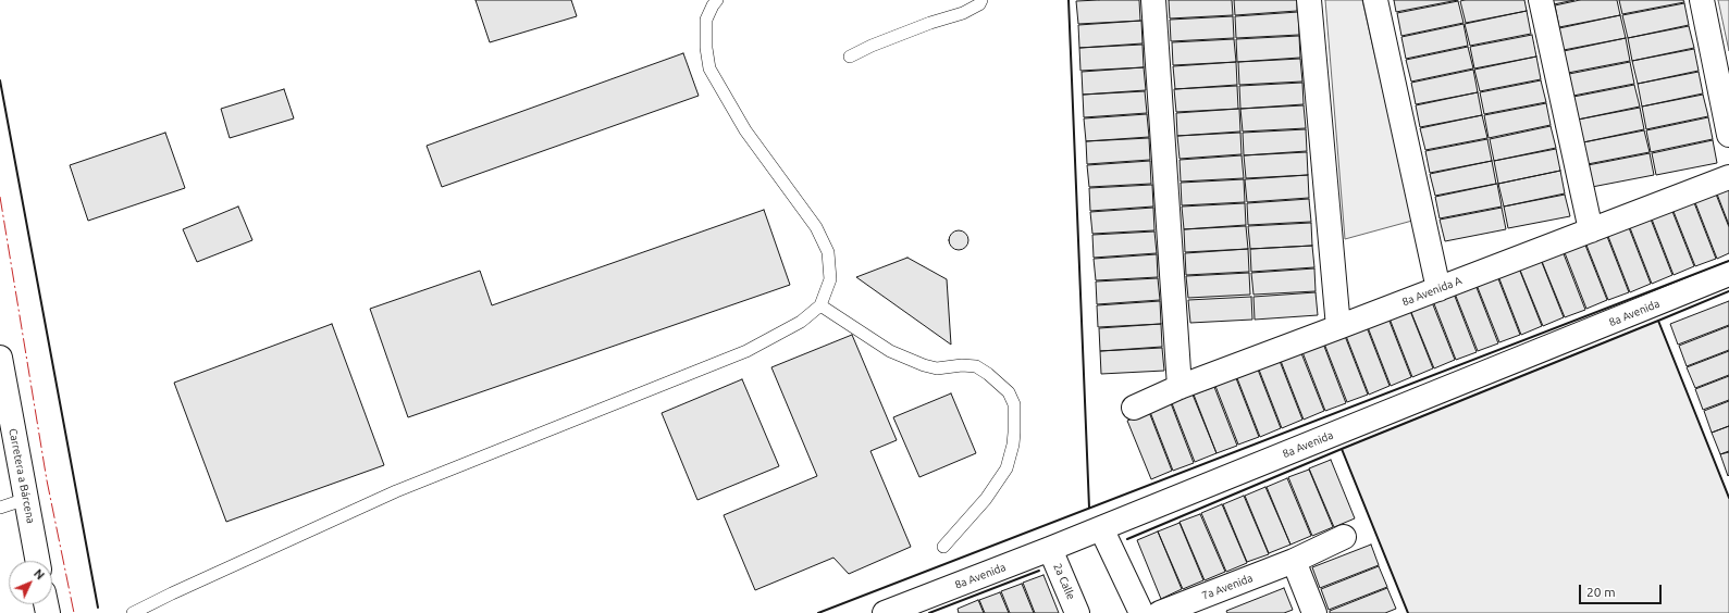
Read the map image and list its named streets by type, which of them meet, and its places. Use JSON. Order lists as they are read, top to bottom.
{
  "streets": {
    "street": [
      "8a Avenida A",
      "8a Avenida",
      "Carretera a Bárcena",
      "2a Calle",
      "7a Avenida"
    ]
  },
  "crossings": [
    ["8a Avenida", "2a Calle"]
  ],
  "scale_bar": "20 m",
  "north": "top right"
}
